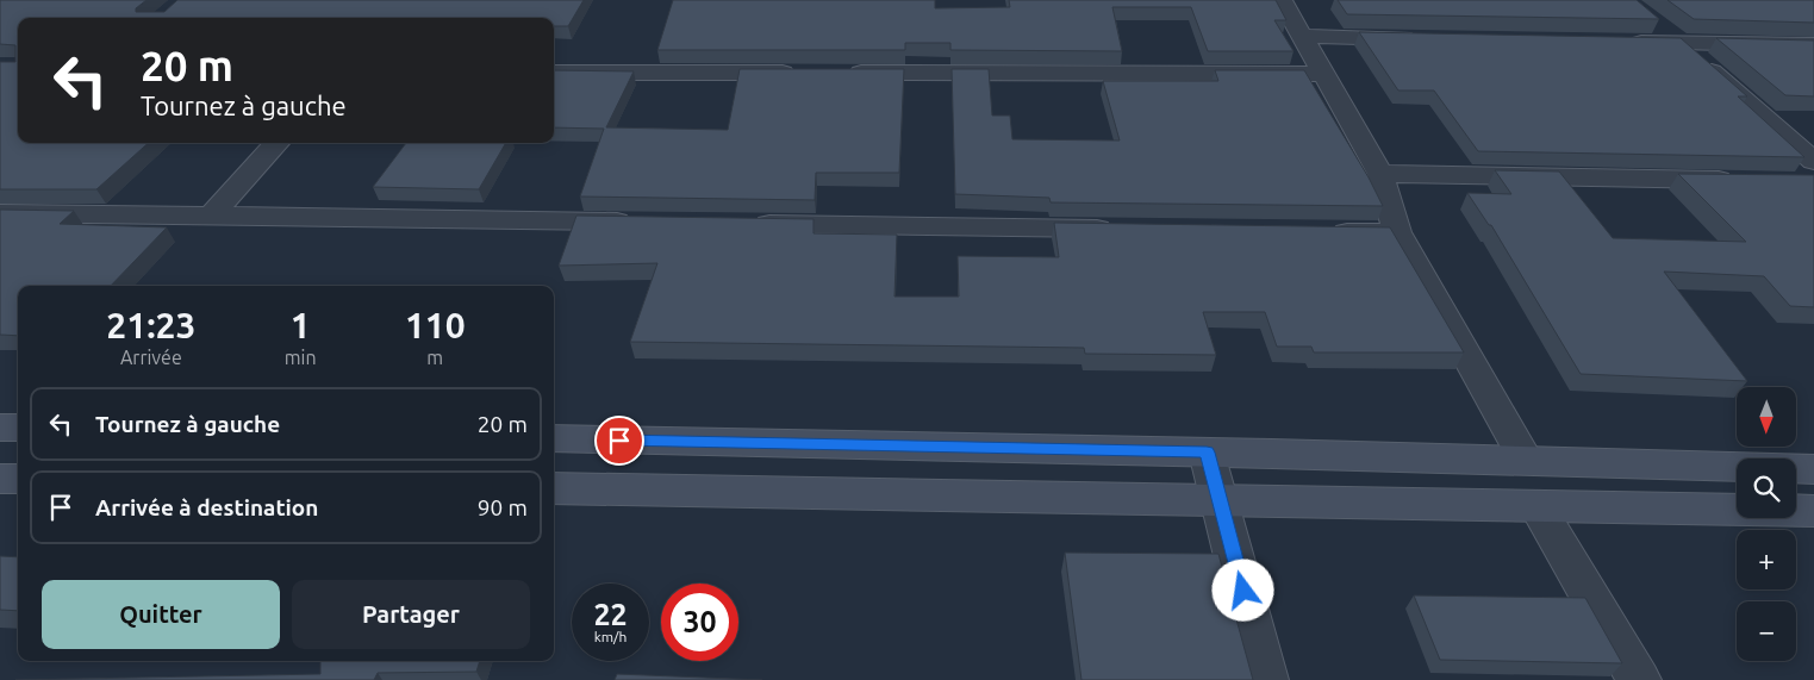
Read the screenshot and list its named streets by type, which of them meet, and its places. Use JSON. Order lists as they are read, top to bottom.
{
  "north": "bottom",
  "page": {
    "turn": ["20 m", "Tournez à gauche"],
    "eta": [
      "21:23",
      "Arrivée",
      "1",
      "min",
      "110",
      "m"
    ],
    "map_buttons": ["+", "−"],
    "list": [
      {
        "name": "Tournez à gauche",
        "value": "20 m"
      },
      {
        "name": "Arrivée à destination",
        "value": "90 m"
      }
    ],
    "buttons": ["Quitter", "Partager"],
    "speed": "22 km/h",
    "limit": "30"
  }
}
